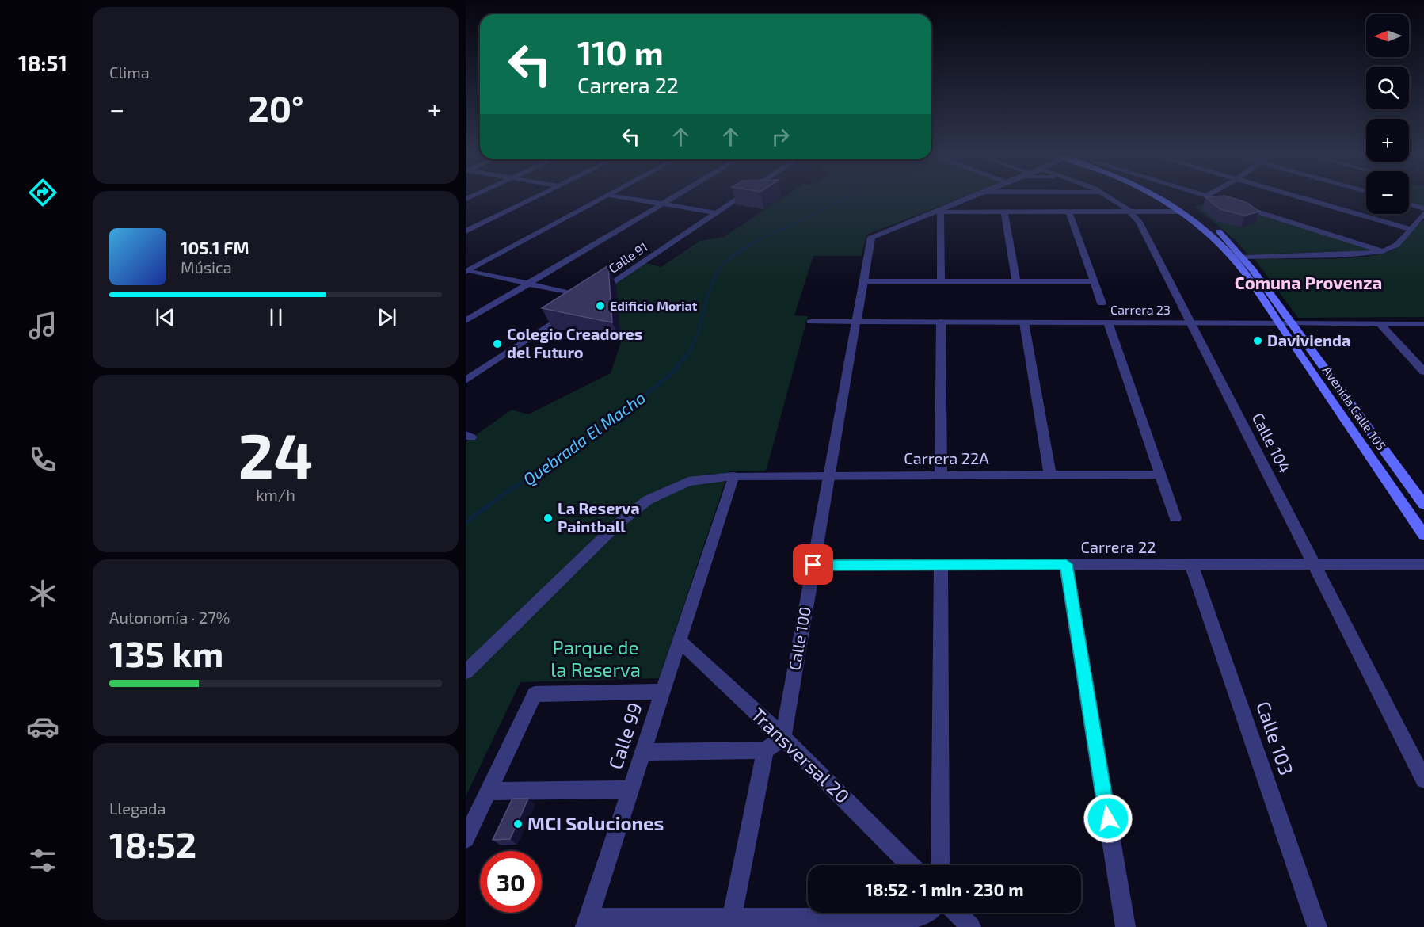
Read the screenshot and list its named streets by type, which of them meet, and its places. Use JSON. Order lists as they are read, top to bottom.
{
  "streets": {
    "main road": ["Avenida Calle 105"],
    "street": [
      "Calle 91",
      "Carrera 23",
      "Calle 104",
      "Carrera 22A",
      "Carrera 22",
      "Calle 100",
      "Calle 99",
      "Calle 103",
      "Transversal 20"
    ]
  },
  "crossings": [
    ["Carrera 23", "Avenida Calle 105"],
    ["Carrera 23", "Calle 104"],
    ["Carrera 23", "Calle 100"],
    ["Calle 104", "Carrera 22"],
    ["Carrera 22A", "Calle 100"],
    ["Carrera 22A", "Calle 99"],
    ["Carrera 22", "Calle 100"],
    ["Carrera 22", "Calle 103"],
    ["Calle 100", "Transversal 20"],
    ["Calle 99", "Transversal 20"]
  ],
  "districts": ["Comuna Provenza"],
  "water": ["Quebrada El Macho"],
  "parks": ["Parque de la Reserva"],
  "places": [
    "Edificio Moriat",
    "Davivienda",
    "Colegio Creadores del Futuro",
    "La Reserva Paintball",
    "MCI Soluciones"
  ],
  "north": "left",
  "page": {
    "tabs": "18:51",
    "tile": [
      "Clima",
      ["24", "km/h"],
      ["Autonomía · 27%", "135 km"],
      ["Llegada", "18:52"]
    ],
    "map_buttons": ["+", "−"],
    "turn": ["110 m", "Carrera 22"],
    "heat": ["−", "20°", "+"],
    "song": ["105.1 FM", "Música"],
    "limit": "30",
    "trip": "18:52 · 1 min · 230 m"
  }
}
